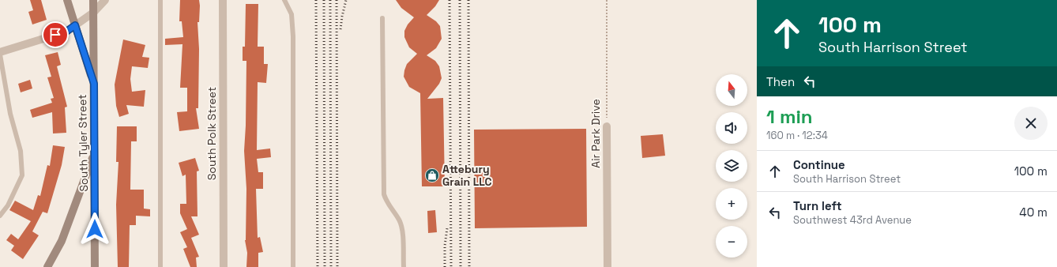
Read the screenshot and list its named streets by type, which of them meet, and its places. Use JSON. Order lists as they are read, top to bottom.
{
  "streets": {
    "main road": ["South Tyler Street"],
    "street": ["South Polk Street", "Air Park Drive"]
  },
  "places": {
    "shop": ["Attebury Grain LLC"]
  },
  "north": "top",
  "page": {
    "turn": ["100 m", "South Harrison Street"],
    "then": "Then",
    "map_buttons": ["+", "−"],
    "heading": ["1 min", "160 m · 12:34"],
    "list": [
      {
        "name": "Continue",
        "note": "South Harrison Street",
        "value": "100 m"
      },
      {
        "name": "Turn left",
        "note": "Southwest 43rd Avenue",
        "value": "40 m"
      }
    ]
  }
}
